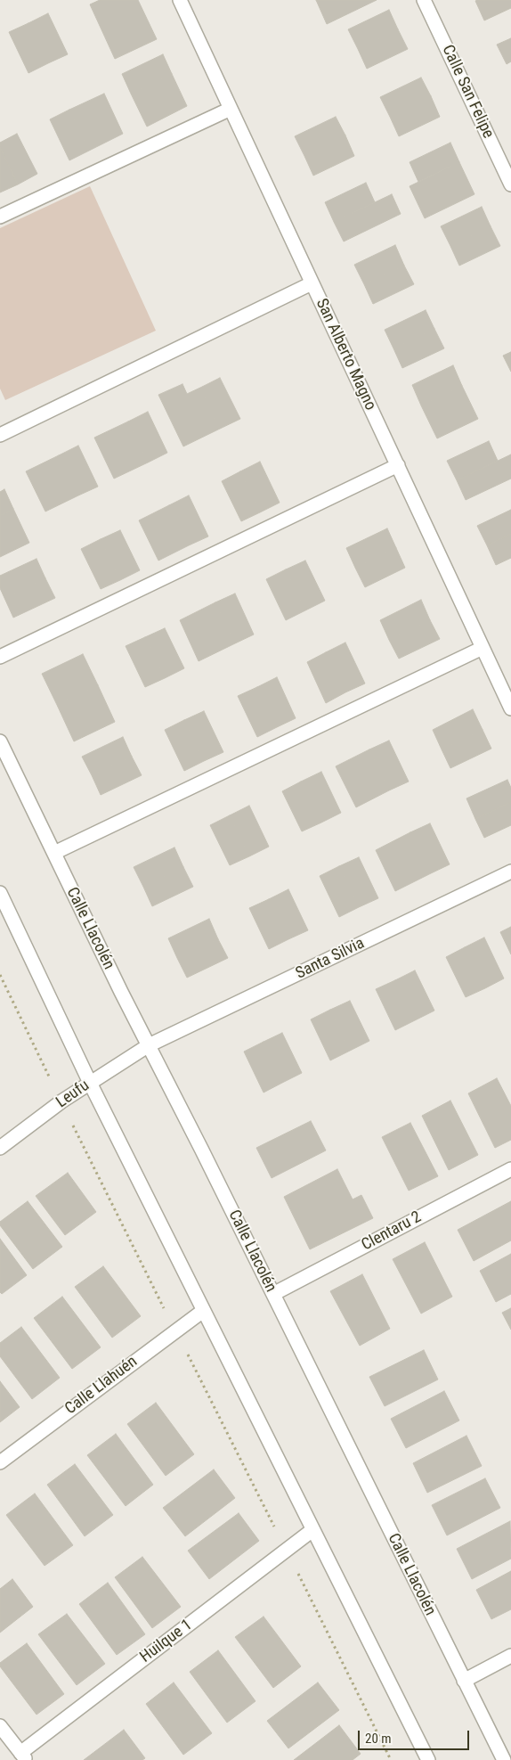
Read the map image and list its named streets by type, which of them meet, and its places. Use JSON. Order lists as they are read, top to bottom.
{
  "streets": {
    "street": [
      "Calle San Felipe",
      "San Alberto Magno",
      "Calle Llacolén",
      "Santa Silvia",
      "Leufu",
      "Clentaru 2",
      "Calle Llahuén",
      "Huilque 1"
    ]
  },
  "crossings": [
    ["Calle Llacolén", "Santa Silvia"],
    ["Calle Llacolén", "Leufu"],
    ["Calle Llacolén", "Clentaru 2"],
    ["Santa Silvia", "Leufu"]
  ],
  "scale_bar": "20 m"
}
